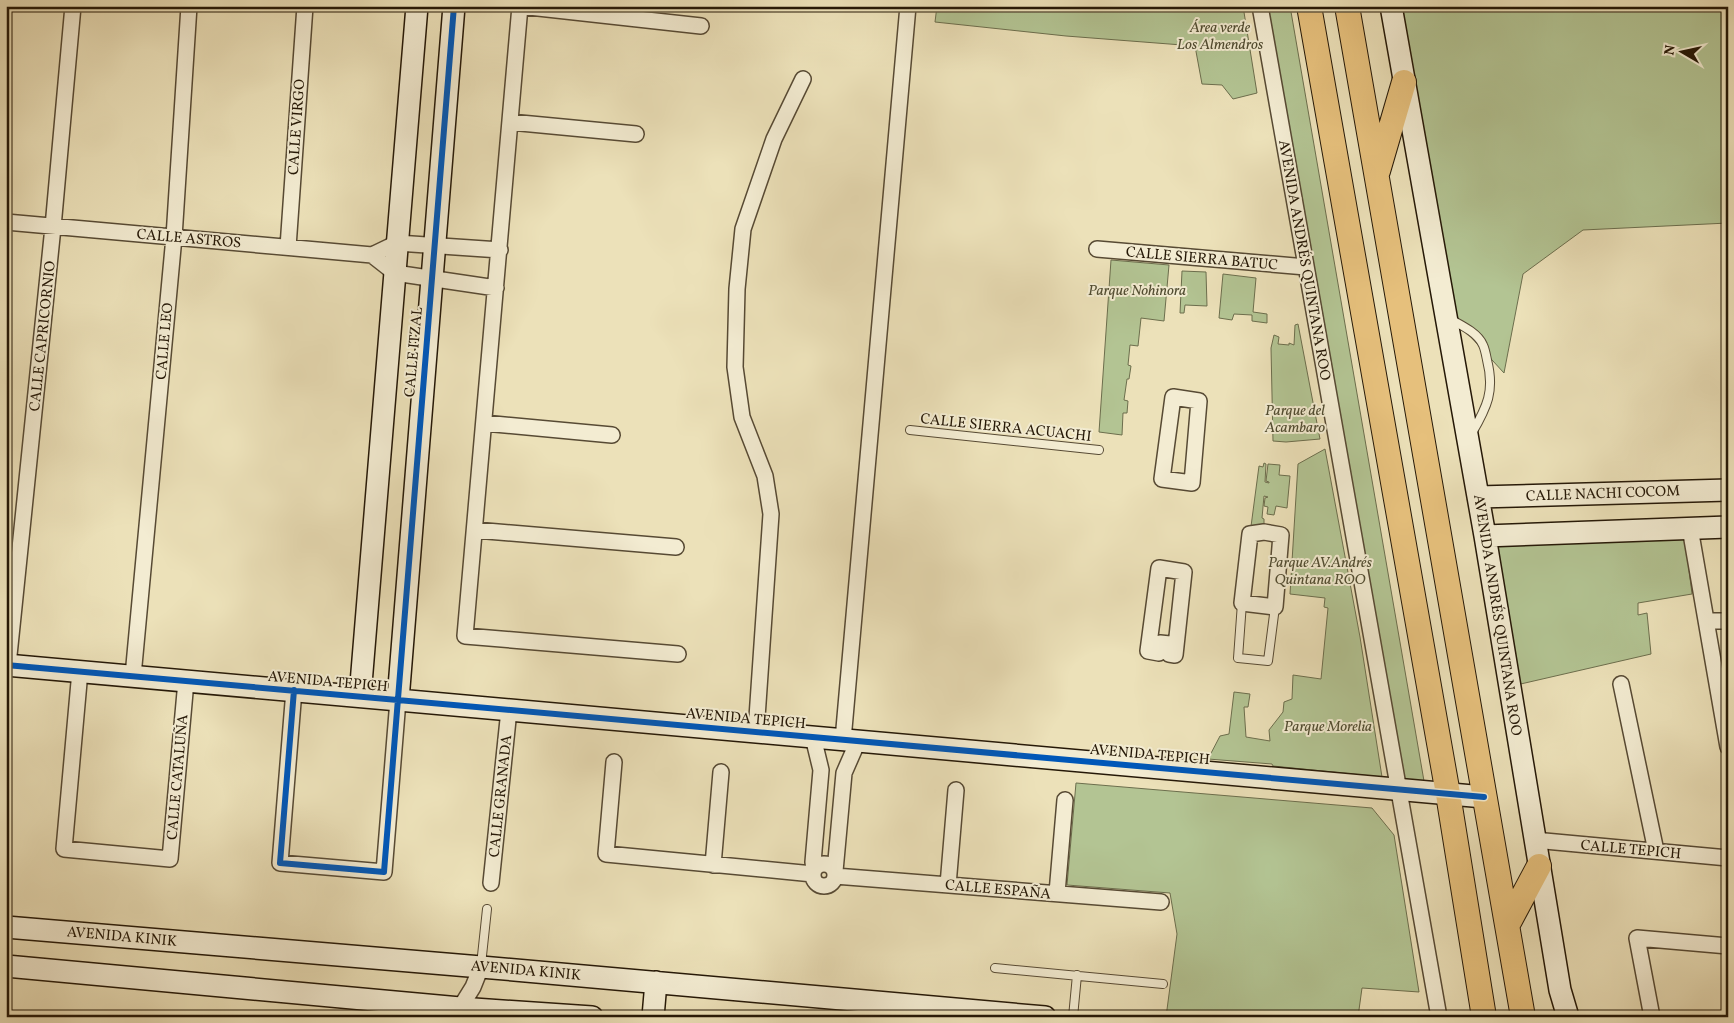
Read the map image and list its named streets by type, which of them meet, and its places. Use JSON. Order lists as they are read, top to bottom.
{
  "streets": {
    "street": [
      "CALLE VIRGO",
      "CALLE ASTROS",
      "CALLE SIERRA BATUC",
      "AVENIDA ANDRÉS QUINTANA ROO",
      "CALLE CAPRICORNIO",
      "CALLE LEO",
      "CALLE ITZAL",
      "CALLE NACHI COCOM",
      "AVENIDA TEPICH",
      "CALLE CATALUÑA",
      "CALLE GRANADA",
      "CALLE TEPICH",
      "CALLE ESPAÑA",
      "AVENIDA KINIK"
    ],
    "lane": ["CALLE SIERRA ACUACHI"]
  },
  "crossings": [
    ["CALLE VIRGO", "CALLE ASTROS"],
    ["CALLE ASTROS", "CALLE CAPRICORNIO"],
    ["CALLE ASTROS", "CALLE LEO"],
    ["CALLE SIERRA BATUC", "AVENIDA ANDRÉS QUINTANA ROO"],
    ["AVENIDA ANDRÉS QUINTANA ROO", "CALLE NACHI COCOM"],
    ["AVENIDA ANDRÉS QUINTANA ROO", "AVENIDA TEPICH"],
    ["AVENIDA ANDRÉS QUINTANA ROO", "CALLE TEPICH"],
    ["CALLE CAPRICORNIO", "AVENIDA TEPICH"],
    ["CALLE LEO", "AVENIDA TEPICH"],
    ["CALLE ITZAL", "AVENIDA TEPICH"],
    ["AVENIDA TEPICH", "CALLE CATALUÑA"],
    ["AVENIDA TEPICH", "CALLE GRANADA"]
  ],
  "parks": [
    "Área verde Los Almendros",
    "Parque Nohinora",
    "Parque del Acambaro",
    "Parque AV.Andrés Quintana ROO",
    "Parque Morelia"
  ],
  "north": "left"
}
